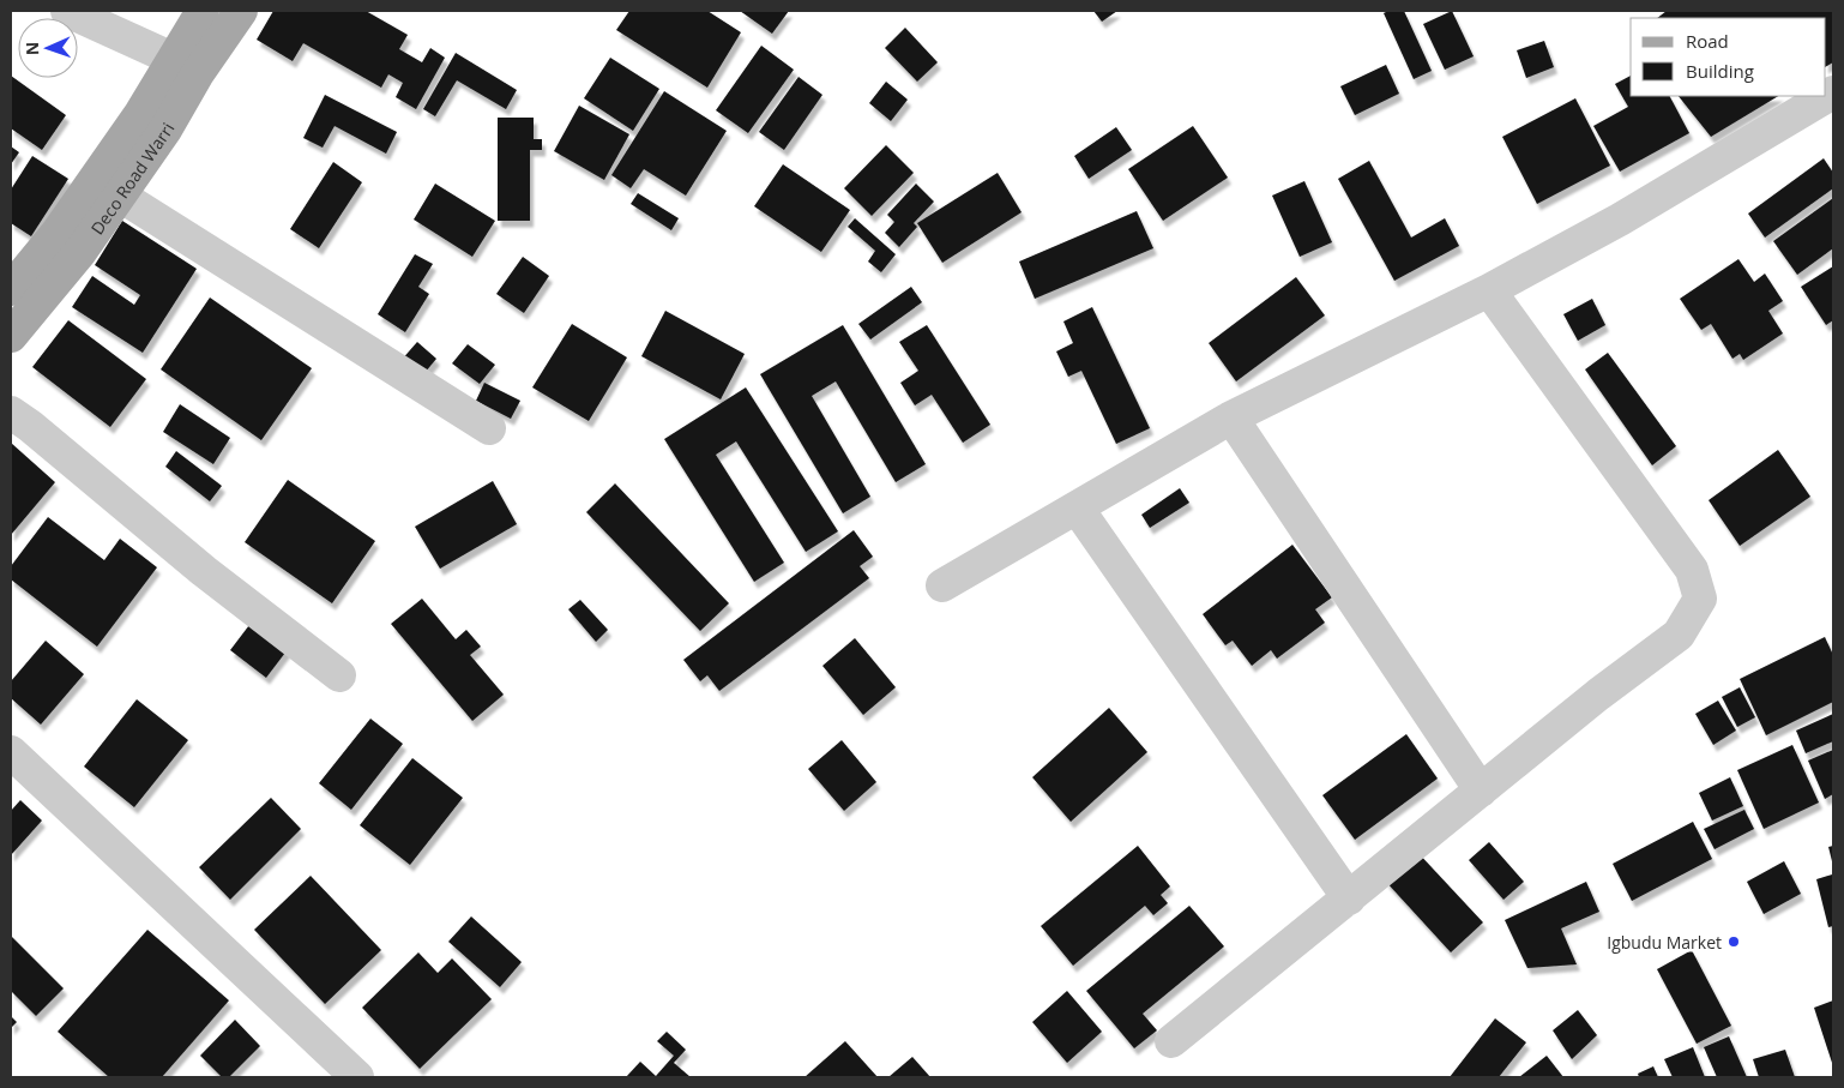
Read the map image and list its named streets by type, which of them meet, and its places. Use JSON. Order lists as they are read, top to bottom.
{
  "streets": {
    "main road": ["Deco Road Warri"]
  },
  "places": ["Igbudu Market"],
  "legend": ["Road", "Building"],
  "north": "left"
}
